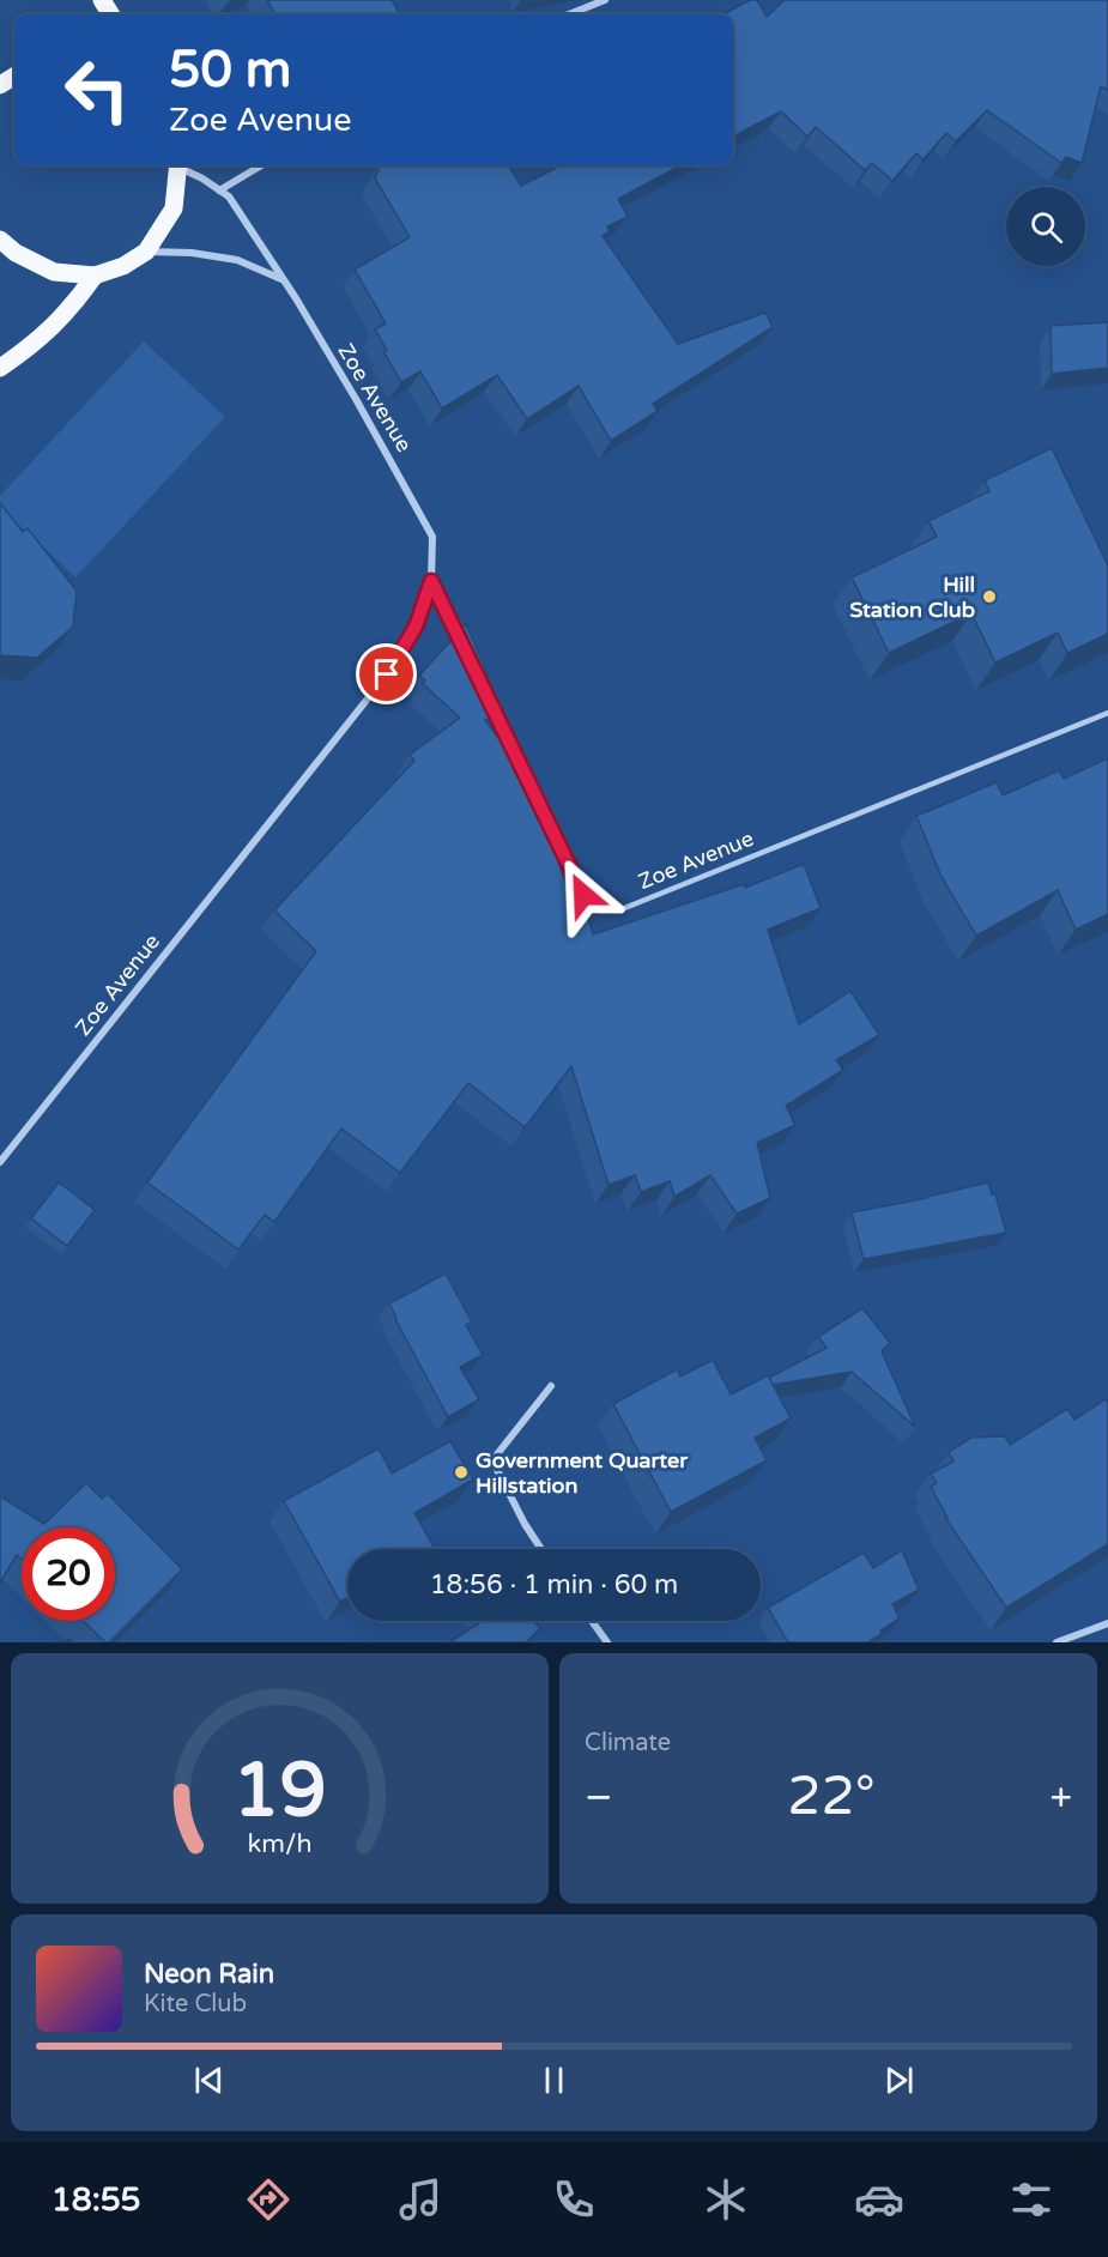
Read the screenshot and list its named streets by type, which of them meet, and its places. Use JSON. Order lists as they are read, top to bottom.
{
  "streets": {
    "street": ["Zoe Avenue"]
  },
  "places": ["Hill Station Club", "Government Quarter Hillstation"],
  "page": {
    "turn": ["50 m", "Zoe Avenue"],
    "limit": "20",
    "trip": "18:56 · 1 min · 60 m",
    "tile": "Climate",
    "heat": ["−", "22°", "+"],
    "song": ["Neon Rain", "Kite Club"],
    "tabs": "18:55",
    "gauge": ["19", "km/h"]
  }
}
